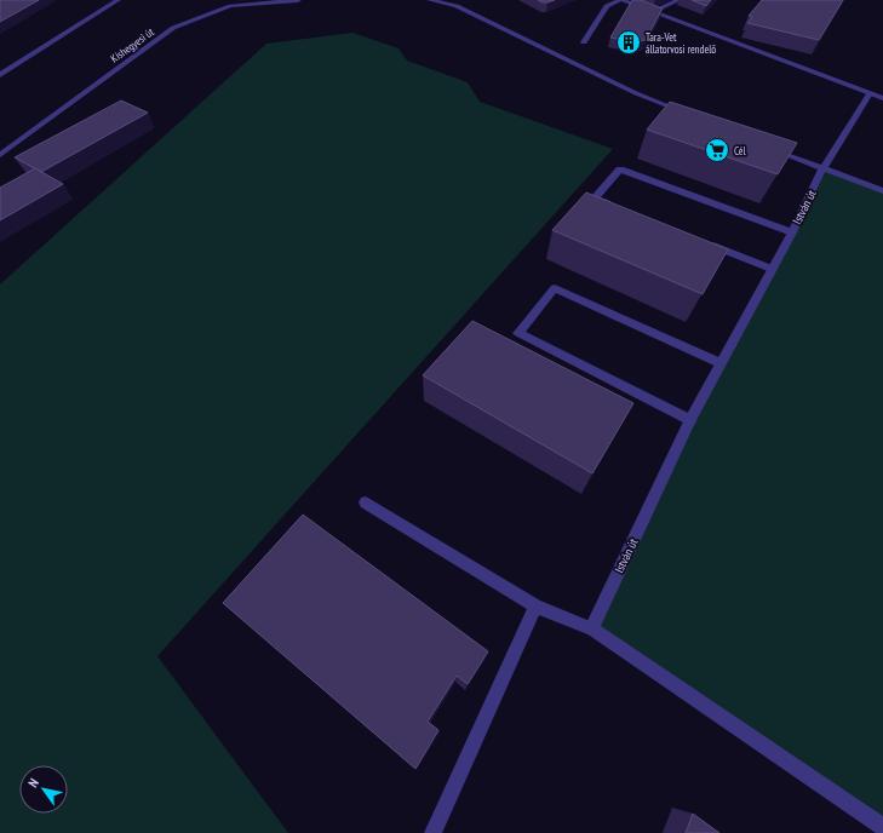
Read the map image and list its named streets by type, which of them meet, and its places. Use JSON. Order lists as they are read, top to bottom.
{
  "streets": {
    "street": ["Kishegyesi út", "István út"]
  },
  "places": {
    "building": ["Tara-Vet állatorvosi rendelő"],
    "supermarket": ["Cél"]
  },
  "north": "top left"
}
